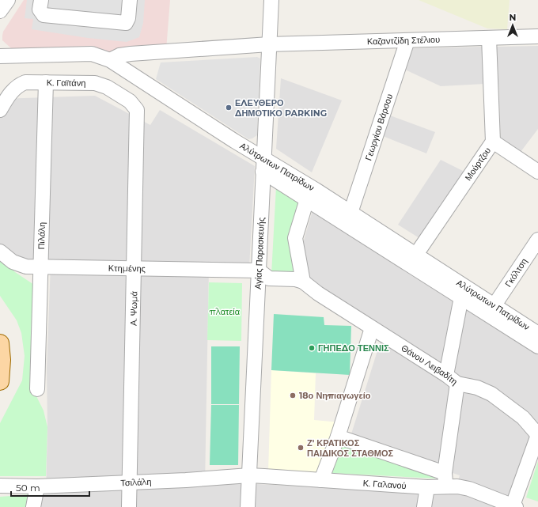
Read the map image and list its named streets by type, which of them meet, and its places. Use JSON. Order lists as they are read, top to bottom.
{
  "streets": {
    "street": [
      "Καζαντζίδη Στέλιου",
      "Κ. Γαϊτάνη",
      "Γεωργίου Βάρσου",
      "Μούρτζου",
      "Αλύτρωτων Πατρίδων",
      "Πιλάλη",
      "Αγίας Παρασκευής",
      "Κτημένης",
      "Γκόλτση",
      "Α. Ψωμά",
      "Θάνου Λειβαδίτη",
      "Τσιλάλη",
      "Κ. Γαλανού"
    ]
  },
  "crossings": [
    ["Καζαντζίδη Στέλιου", "Γεωργίου Βάρσου"],
    ["Καζαντζίδη Στέλιου", "Μούρτζου"],
    ["Καζαντζίδη Στέλιου", "Αλύτρωτων Πατρίδων"],
    ["Καζαντζίδη Στέλιου", "Αγίας Παρασκευής"],
    ["Κ. Γαϊτάνη", "Πιλάλη"],
    ["Κ. Γαϊτάνη", "Α. Ψωμά"],
    ["Γεωργίου Βάρσου", "Αλύτρωτων Πατρίδων"],
    ["Μούρτζου", "Αλύτρωτων Πατρίδων"],
    ["Αλύτρωτων Πατρίδων", "Αγίας Παρασκευής"],
    ["Αλύτρωτων Πατρίδων", "Γκόλτση"],
    ["Πιλάλη", "Κτημένης"],
    ["Αγίας Παρασκευής", "Κτημένης"],
    ["Αγίας Παρασκευής", "Θάνου Λειβαδίτη"],
    ["Αγίας Παρασκευής", "Τσιλάλη"],
    ["Αγίας Παρασκευής", "Κ. Γαλανού"],
    ["Κτημένης", "Α. Ψωμά"],
    ["Κτημένης", "Θάνου Λειβαδίτη"],
    ["Α. Ψωμά", "Τσιλάλη"],
    ["Τσιλάλη", "Κ. Γαλανού"]
  ],
  "parks": ["πλατεία"],
  "places": [
    "ΕΛΕΥΘΕΡΟ ΔΗΜΟΤΙΚΟ PARKING",
    "ΓΗΠΕΔΟ ΤΕΝΝΙΣ",
    "18ο Νηπιαγωγείο",
    "Ζ' ΚΡΑΤΙΚΟΣ ΠΑΙΔΙΚΟΣ ΣΤΑΘΜΟΣ"
  ],
  "scale_bar": "50 m",
  "north": "top"
}
